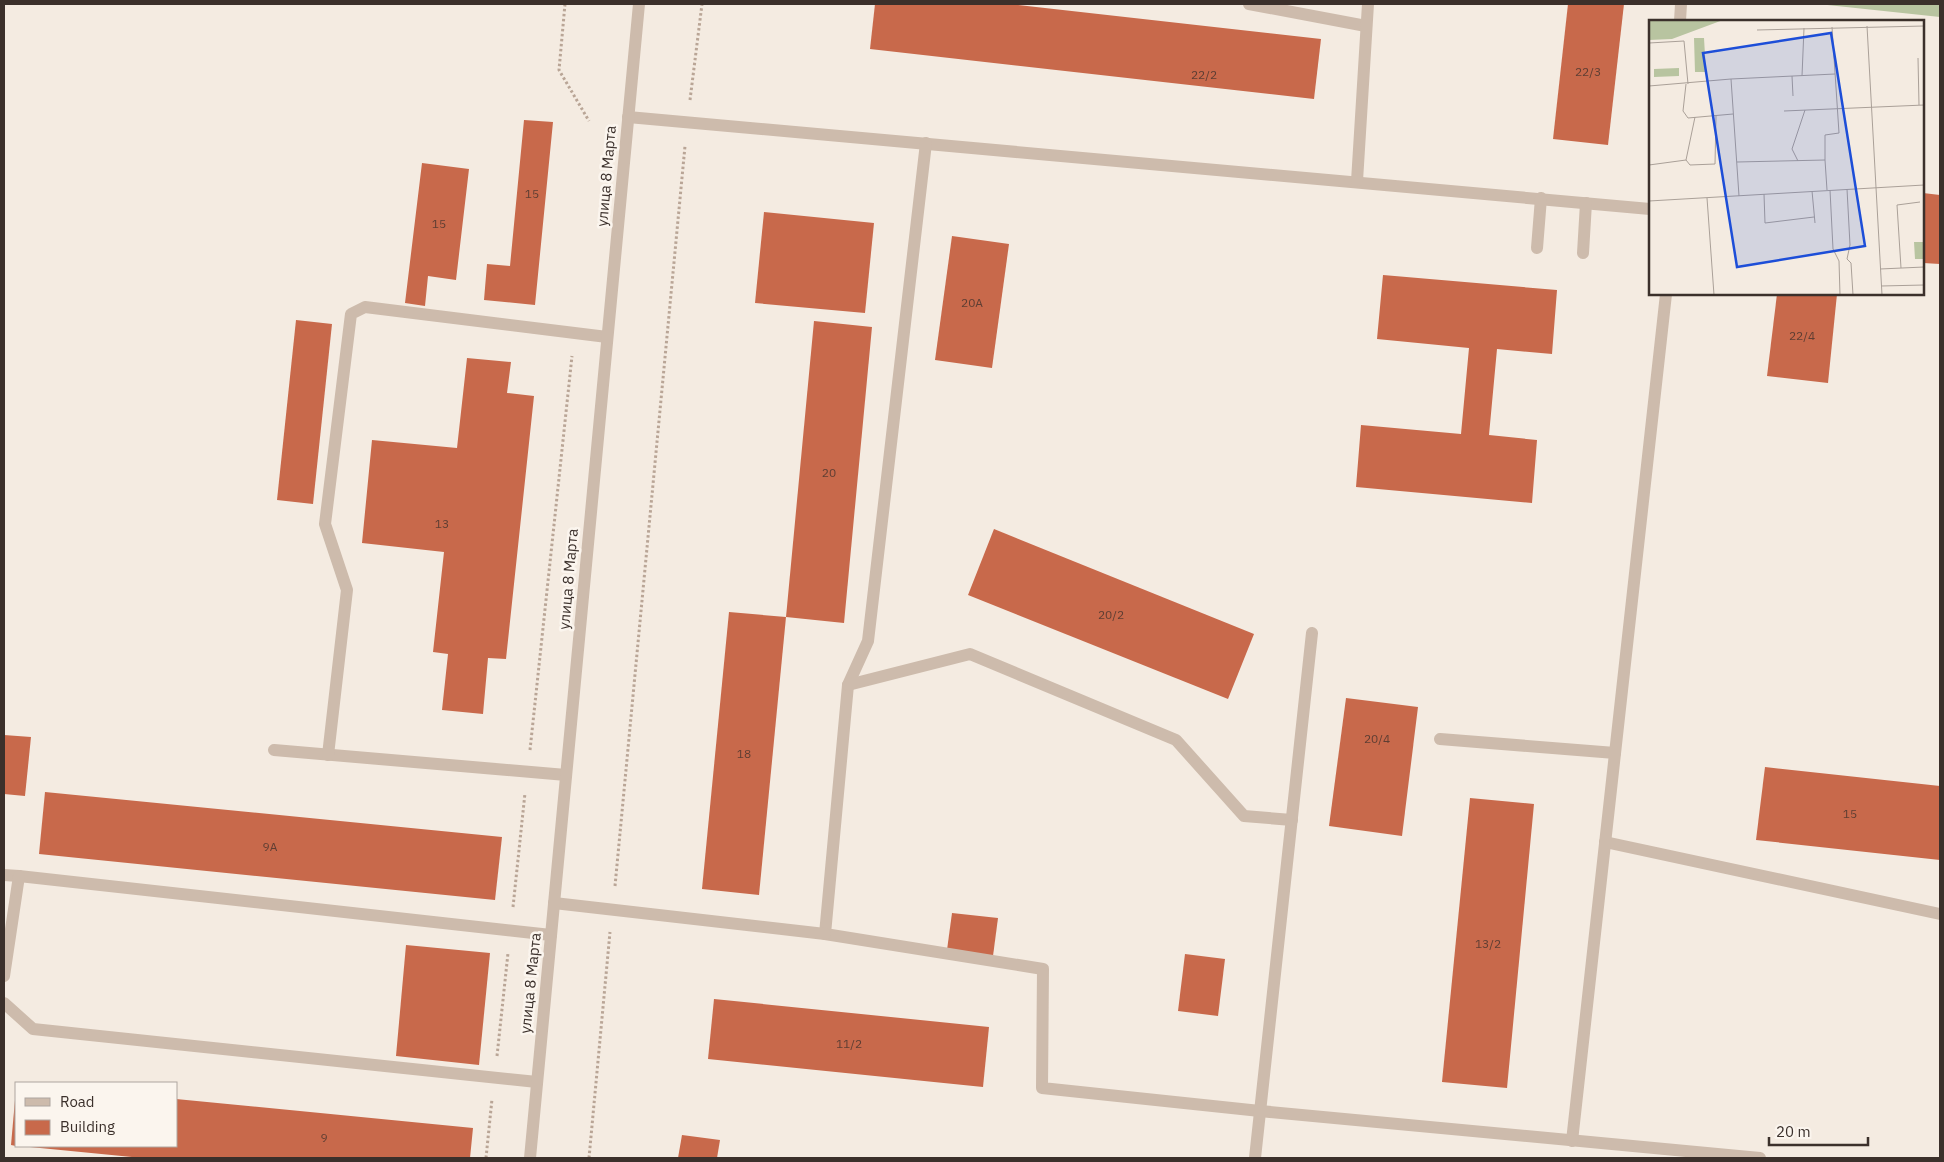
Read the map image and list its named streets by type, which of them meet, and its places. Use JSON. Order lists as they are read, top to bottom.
{
  "streets": {
    "street": ["улица 8 Марта"]
  },
  "house_numbers": [
    "22/3",
    "22/2",
    "15",
    "15",
    "20А",
    "22/4",
    "20",
    "13",
    "20/2",
    "20/4",
    "18",
    "15",
    "9А",
    "13/2",
    "11/2",
    "9"
  ],
  "legend": ["Road", "Building"],
  "scale_bar": "20 m"
}
